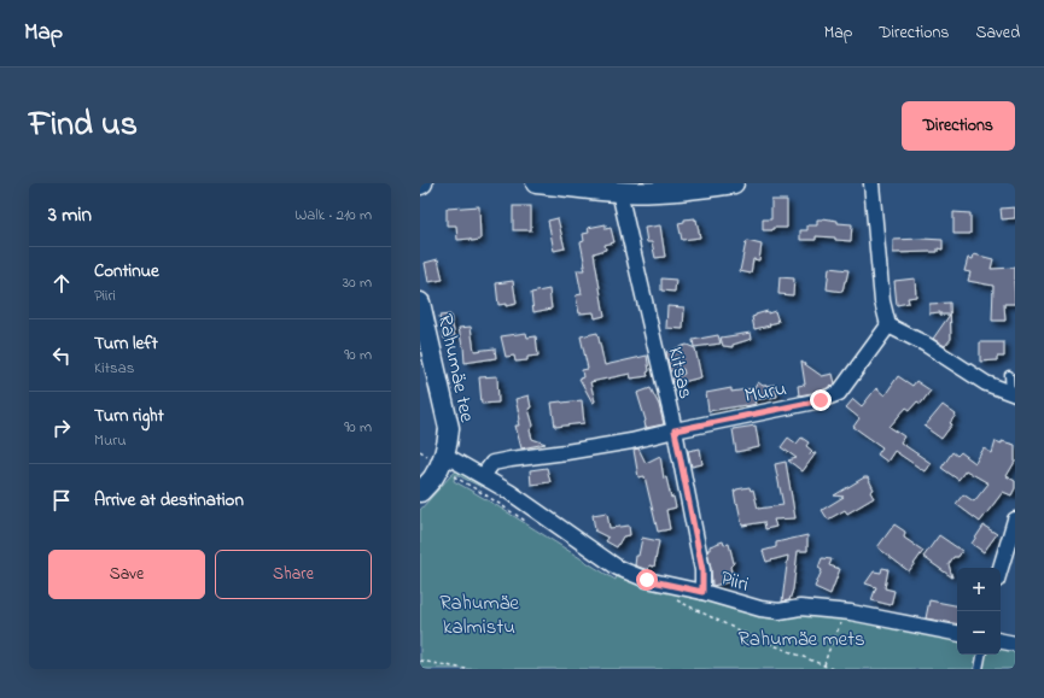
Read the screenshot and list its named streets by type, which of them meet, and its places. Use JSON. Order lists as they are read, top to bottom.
{
  "streets": {
    "street": [
      "Rahumäe tee",
      "Kitsas",
      "Muru",
      "Piiri"
    ]
  },
  "crossings": [
    ["Rahumäe tee", "Piiri"],
    ["Kitsas", "Muru"],
    ["Kitsas", "Piiri"],
    ["Muru", "Piiri"]
  ],
  "parks": ["Rahumäe kalmistu", "Rahumäe mets"],
  "page": {
    "header": "Map",
    "nav": ["Map", "Directions", "Saved"],
    "title": "Find us",
    "buttons": [
      "Directions",
      ["Save", "Share"]
    ],
    "heading": ["3 min", "Walk · 210 m"],
    "list": [
      ["Continue", "Piiri", "30 m"],
      ["Turn left", "Kitsas", "90 m"],
      ["Turn right", "Muru", "90 m"],
      "Arrive at destination"
    ],
    "map_buttons": ["+", "−"]
  }
}
